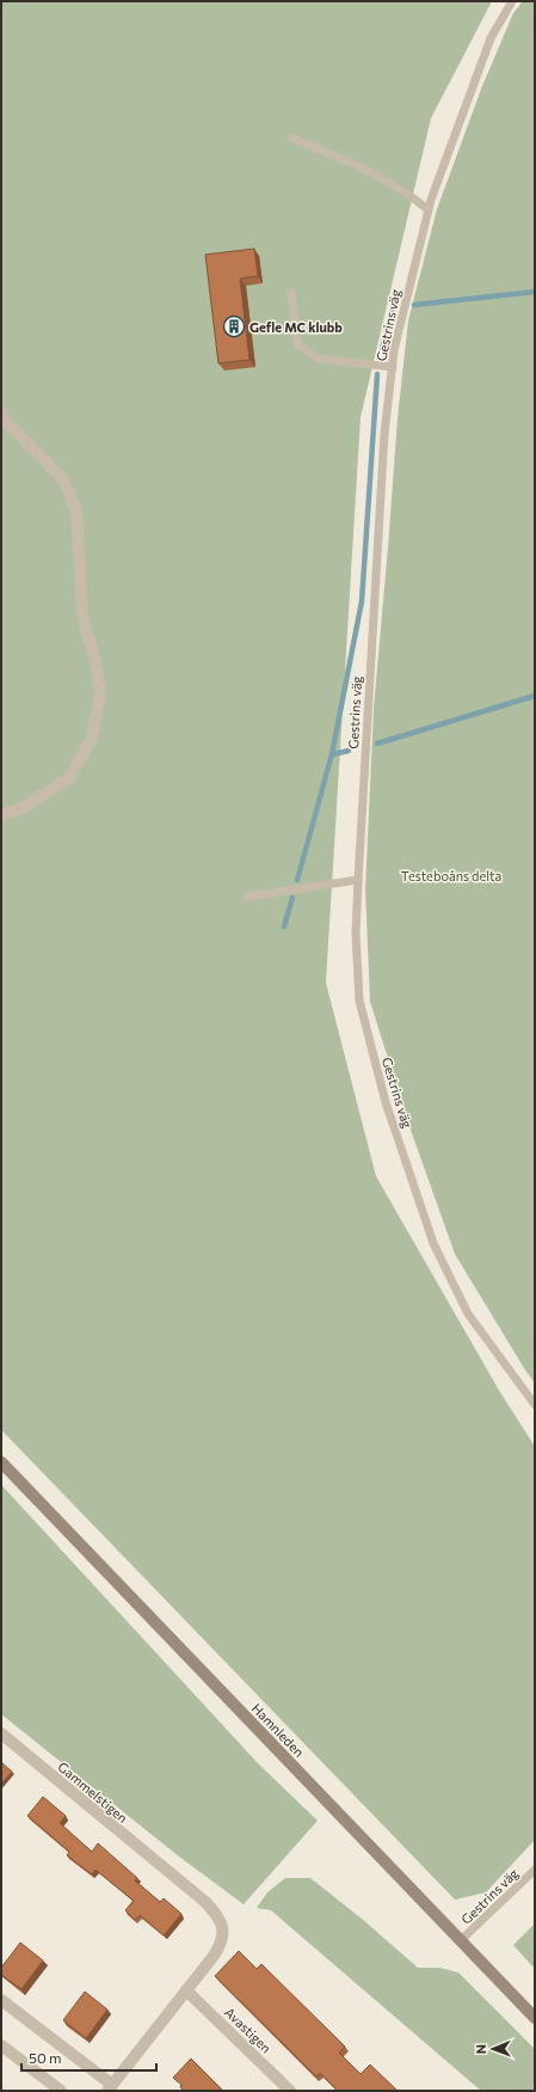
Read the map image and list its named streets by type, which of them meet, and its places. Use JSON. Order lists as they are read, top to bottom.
{
  "streets": {
    "main road": ["Hamnleden"],
    "street": ["Gammelstigen", "Avastigen"],
    "lane": ["Gestrins väg"]
  },
  "crossings": [
    ["Gestrins väg", "Hamnleden"],
    ["Gammelstigen", "Avastigen"]
  ],
  "parks": ["Testeboåns delta"],
  "places": {
    "building": ["Gefle MC klubb"]
  },
  "scale_bar": "50 m",
  "north": "left"
}
